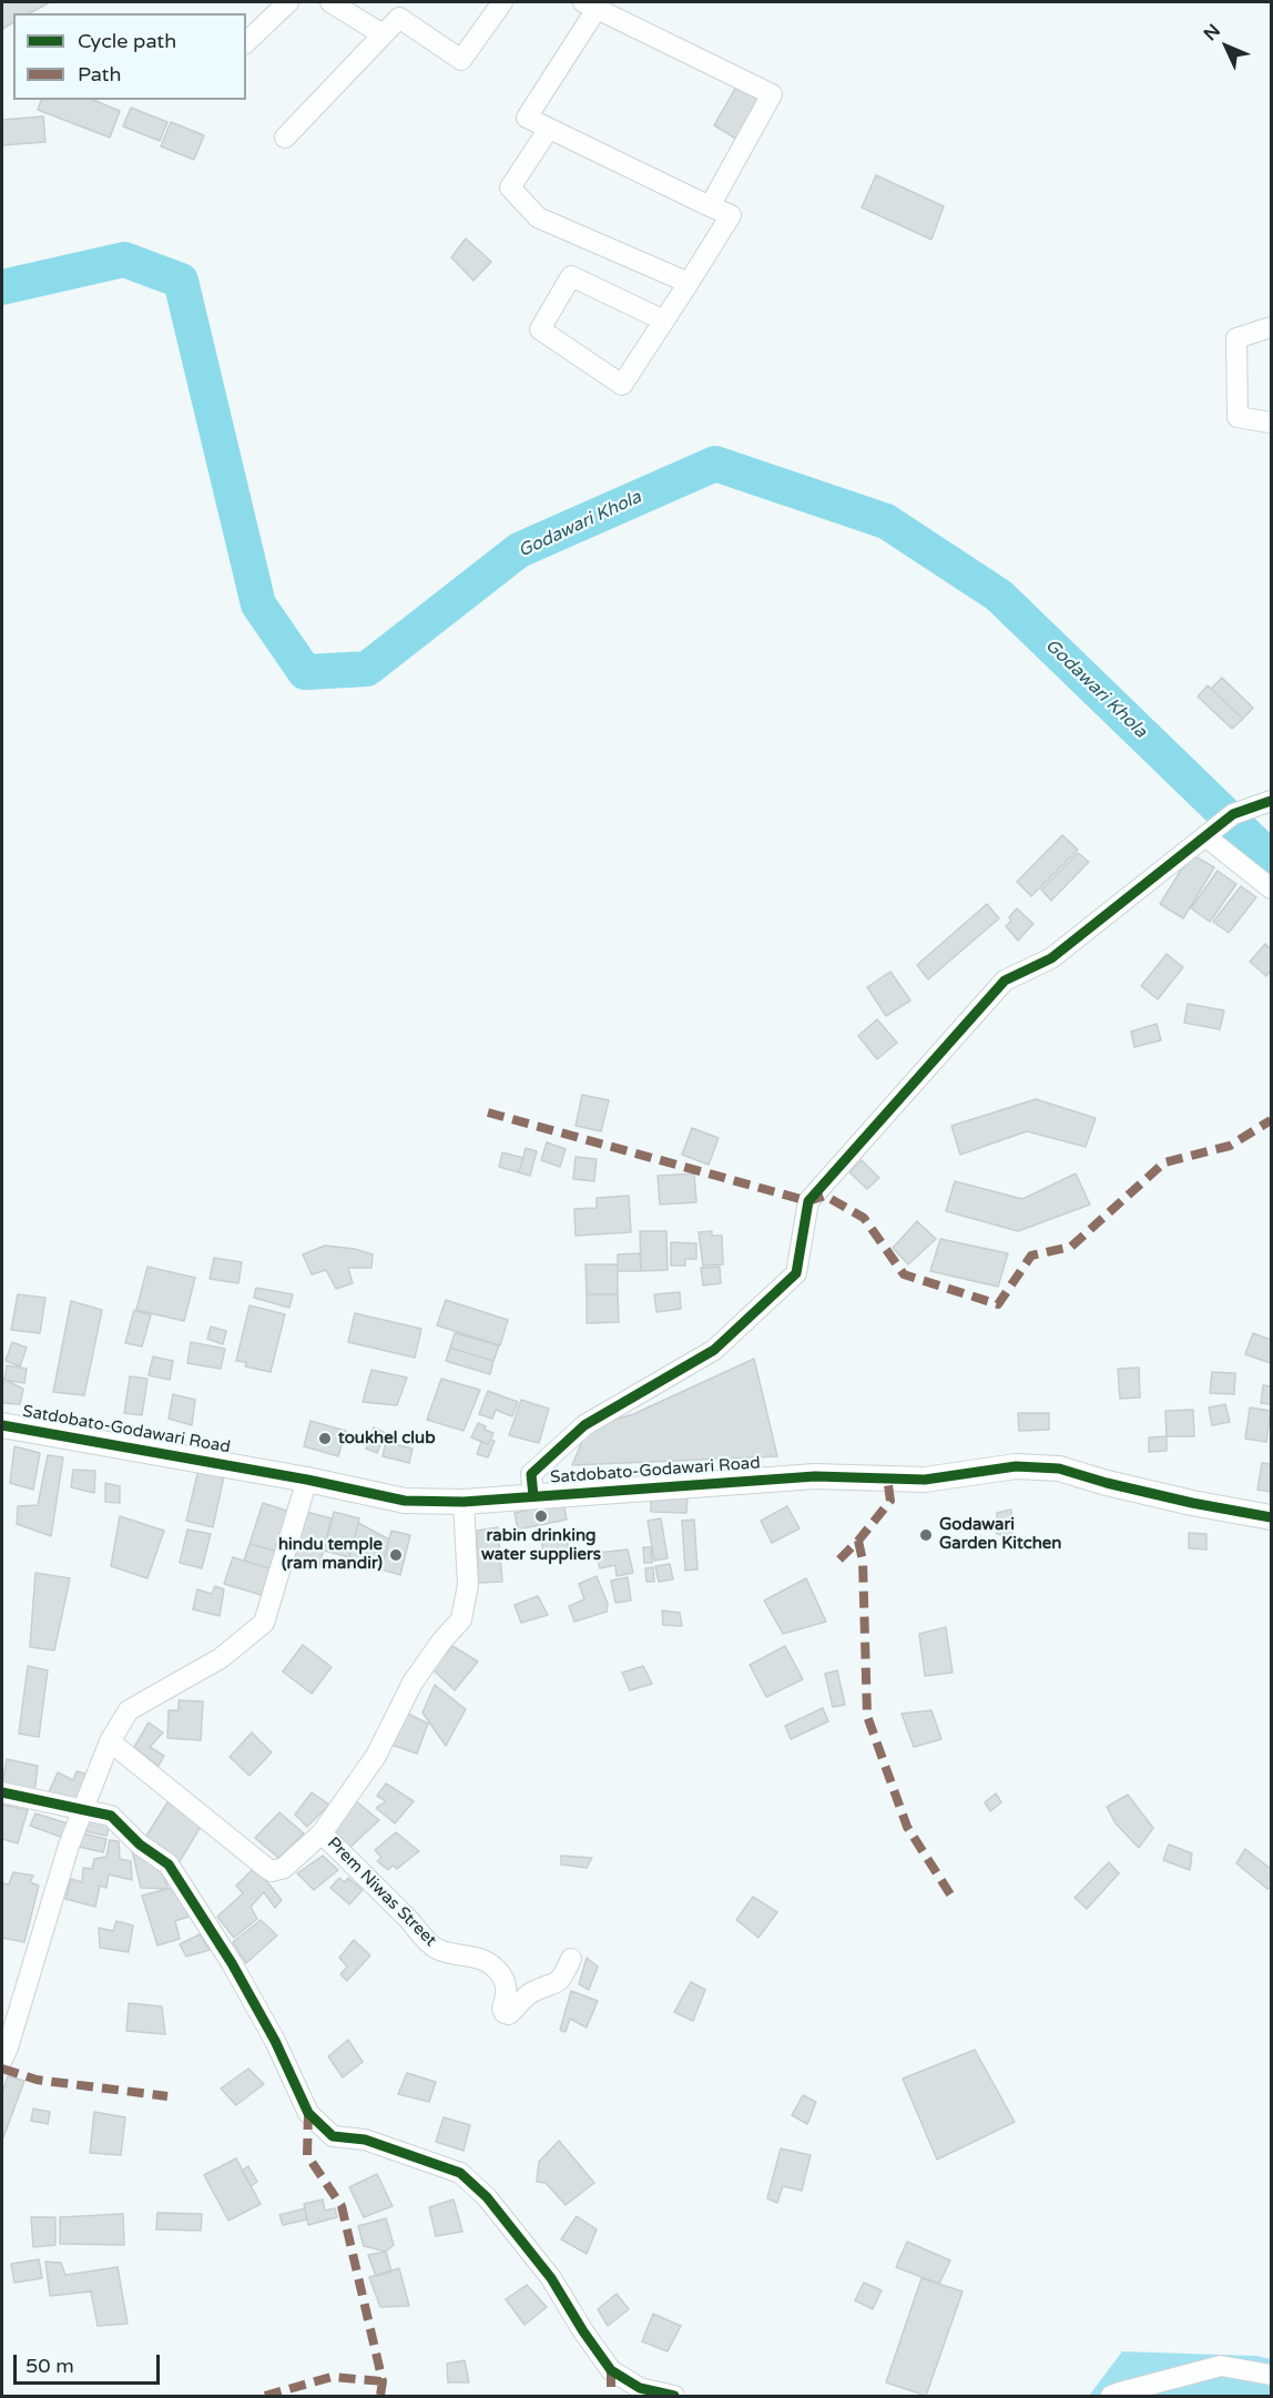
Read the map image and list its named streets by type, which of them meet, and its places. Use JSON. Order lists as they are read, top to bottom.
{
  "streets": {
    "street": ["Satdobato-Godawari Road", "Prem Niwas Street"]
  },
  "water": ["Godawari Khola"],
  "places": [
    "toukhel club",
    "rabin drinking water suppliers",
    "Godawari Garden Kitchen",
    "hindu temple (ram mandir)"
  ],
  "legend": ["Cycle path", "Path"],
  "scale_bar": "50 m",
  "north": "top left"
}
